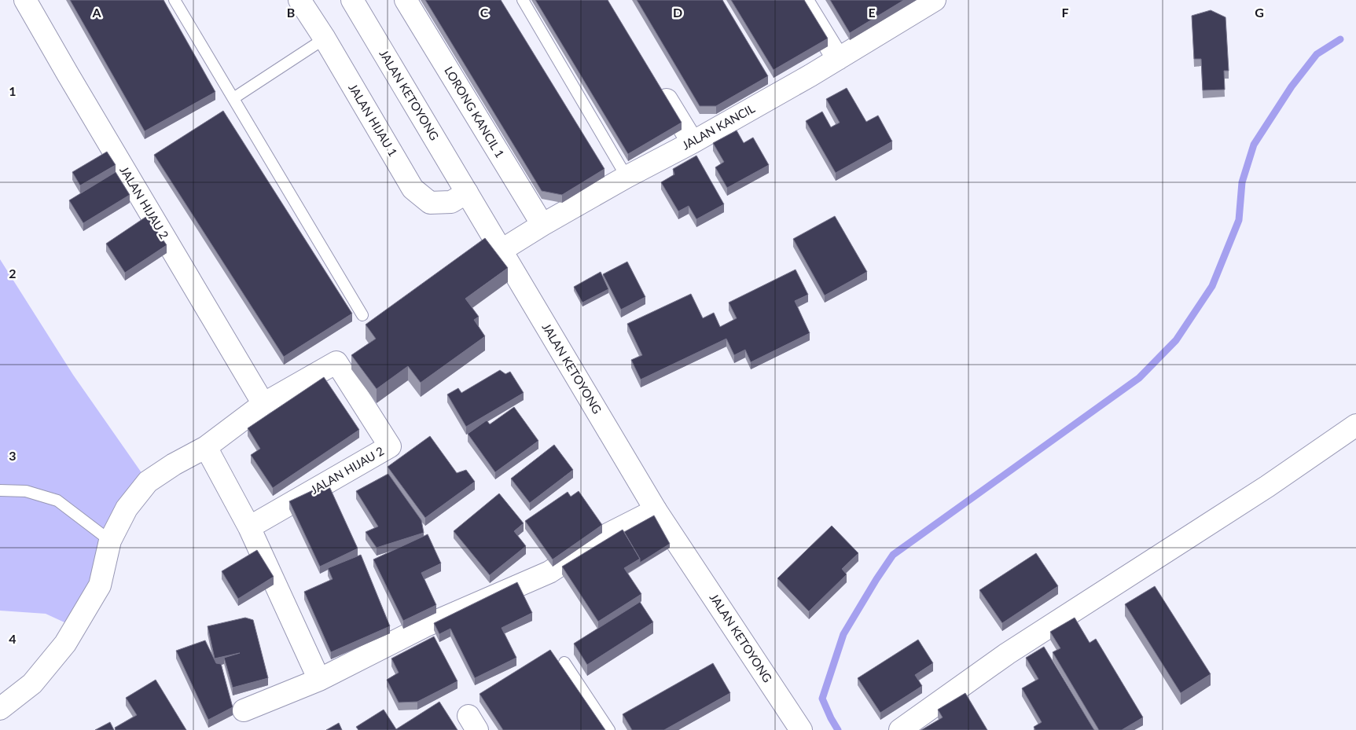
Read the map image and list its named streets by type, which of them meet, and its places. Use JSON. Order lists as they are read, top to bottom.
{
  "streets": {
    "street": [
      "JALAN KETOYONG",
      "LORONG KANCIL 1",
      "JALAN HIJAU 1",
      "JALAN KANCIL",
      "JALAN HIJAU 2"
    ]
  },
  "crossings": [
    ["JALAN KETOYONG", "JALAN HIJAU 1"],
    ["JALAN KETOYONG", "JALAN KANCIL"],
    ["LORONG KANCIL 1", "JALAN KANCIL"]
  ],
  "grid": {
    "columns": [
      "A",
      "B",
      "C",
      "D",
      "E",
      "F",
      "G"
    ],
    "rows": [
      "1",
      "2",
      "3",
      "4"
    ]
  }
}
